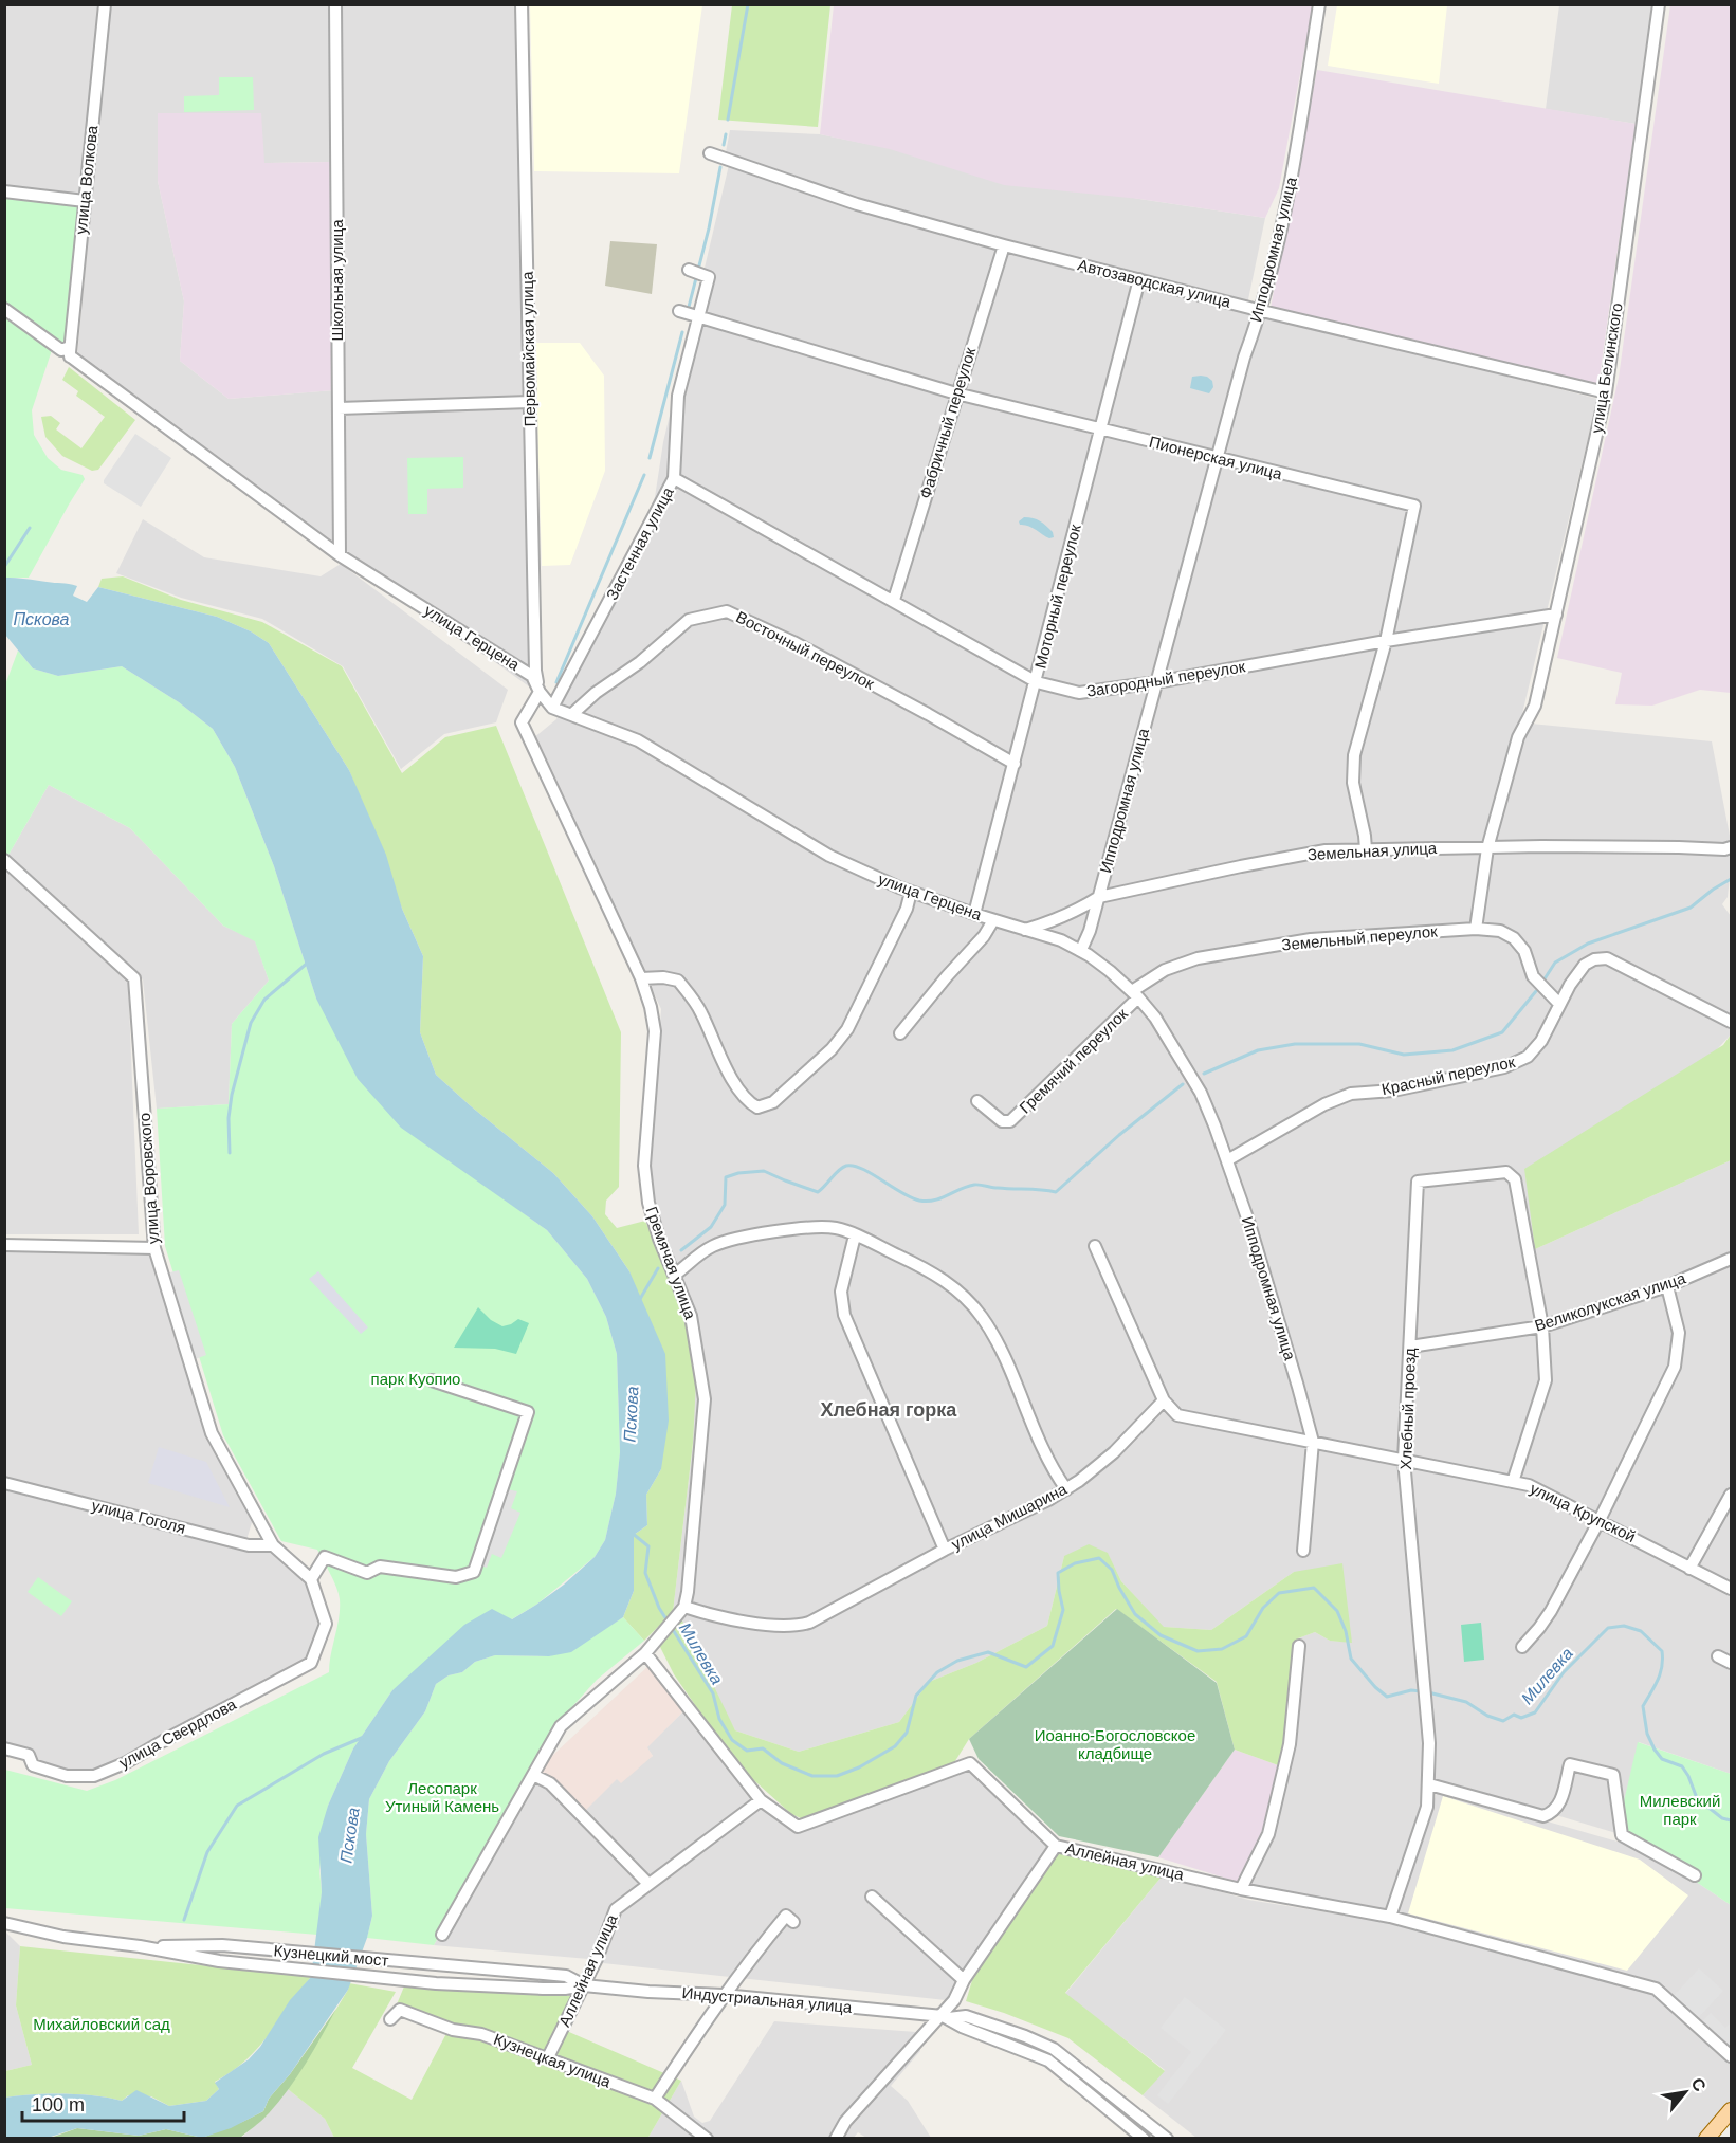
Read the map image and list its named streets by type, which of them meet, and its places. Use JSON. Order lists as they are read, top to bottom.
{
  "streets": {
    "street": [
      "улица Волкова",
      "Ипподромная улица",
      "Школьная улица",
      "Автозаводская улица",
      "Первомайская улица",
      "улица Белинского",
      "Фабричный переулок",
      "Пионерская улица",
      "Застенная улица",
      "Моторный переулок",
      "улица Герцена",
      "Восточный переулок",
      "Загородный переулок",
      "Земельная улица",
      "Земельный переулок",
      "Гремячий переулок",
      "Красный переулок",
      "улица Воровского",
      "Гремячая улица",
      "Великолукская улица",
      "Хлебный проезд",
      "улица Крупской",
      "улица Гоголя",
      "улица Мишарина",
      "улица Свердлова",
      "Аллейная улица",
      "Кузнецкий мост",
      "Индустриальная улица",
      "Кузнецкая улица"
    ]
  },
  "crossings": [
    ["улица Волкова", "улица Герцена"],
    ["Ипподромная улица", "Автозаводская улица"],
    ["Ипподромная улица", "Пионерская улица"],
    ["Ипподромная улица", "улица Герцена"],
    ["Ипподромная улица", "Загородный переулок"],
    ["Ипподромная улица", "Земельная улица"],
    ["Ипподромная улица", "Земельный переулок"],
    ["Ипподромная улица", "Гремячий переулок"],
    ["Ипподромная улица", "Красный переулок"],
    ["Ипподромная улица", "улица Крупской"],
    ["Школьная улица", "улица Герцена"],
    ["Автозаводская улица", "улица Белинского"],
    ["Автозаводская улица", "Фабричный переулок"],
    ["Автозаводская улица", "Моторный переулок"],
    ["Первомайская улица", "улица Герцена"],
    ["Первомайская улица", "Гремячая улица"],
    ["улица Белинского", "Загородный переулок"],
    ["улица Белинского", "Земельная улица"],
    ["улица Белинского", "Земельный переулок"],
    ["Фабричный переулок", "Пионерская улица"],
    ["Фабричный переулок", "Загородный переулок"],
    ["Пионерская улица", "Застенная улица"],
    ["Пионерская улица", "Моторный переулок"],
    ["Пионерская улица", "Загородный переулок"],
    ["Пионерская улица", "Земельная улица"],
    ["Застенная улица", "улица Герцена"],
    ["Застенная улица", "Загородный переулок"],
    ["Моторный переулок", "улица Герцена"],
    ["Моторный переулок", "Восточный переулок"],
    ["Моторный переулок", "Загородный переулок"],
    ["улица Герцена", "Восточный переулок"],
    ["улица Герцена", "Земельная улица"],
    ["улица Герцена", "Гремячая улица"],
    ["Земельный переулок", "Гремячий переулок"],
    ["Земельный переулок", "Красный переулок"],
    ["улица Воровского", "улица Гоголя"],
    ["улица Воровского", "улица Свердлова"],
    ["Гремячая улица", "улица Мишарина"],
    ["Великолукская улица", "Хлебный проезд"],
    ["Хлебный проезд", "улица Крупской"],
    ["Хлебный проезд", "Аллейная улица"],
    ["Аллейная улица", "Индустриальная улица"],
    ["Аллейная улица", "Кузнецкая улица"],
    ["Кузнецкий мост", "Индустриальная улица"]
  ],
  "districts": ["Хлебная горка"],
  "water": ["Пскова", "Милевка"],
  "parks": [
    "парк Куопио",
    "Иоанно-Богословское кладбище",
    "Лесопарк Утиный Камень",
    "Милевский парк",
    "Михайловский сад"
  ],
  "scale_bar": "100 m",
  "north": "top right"
}
